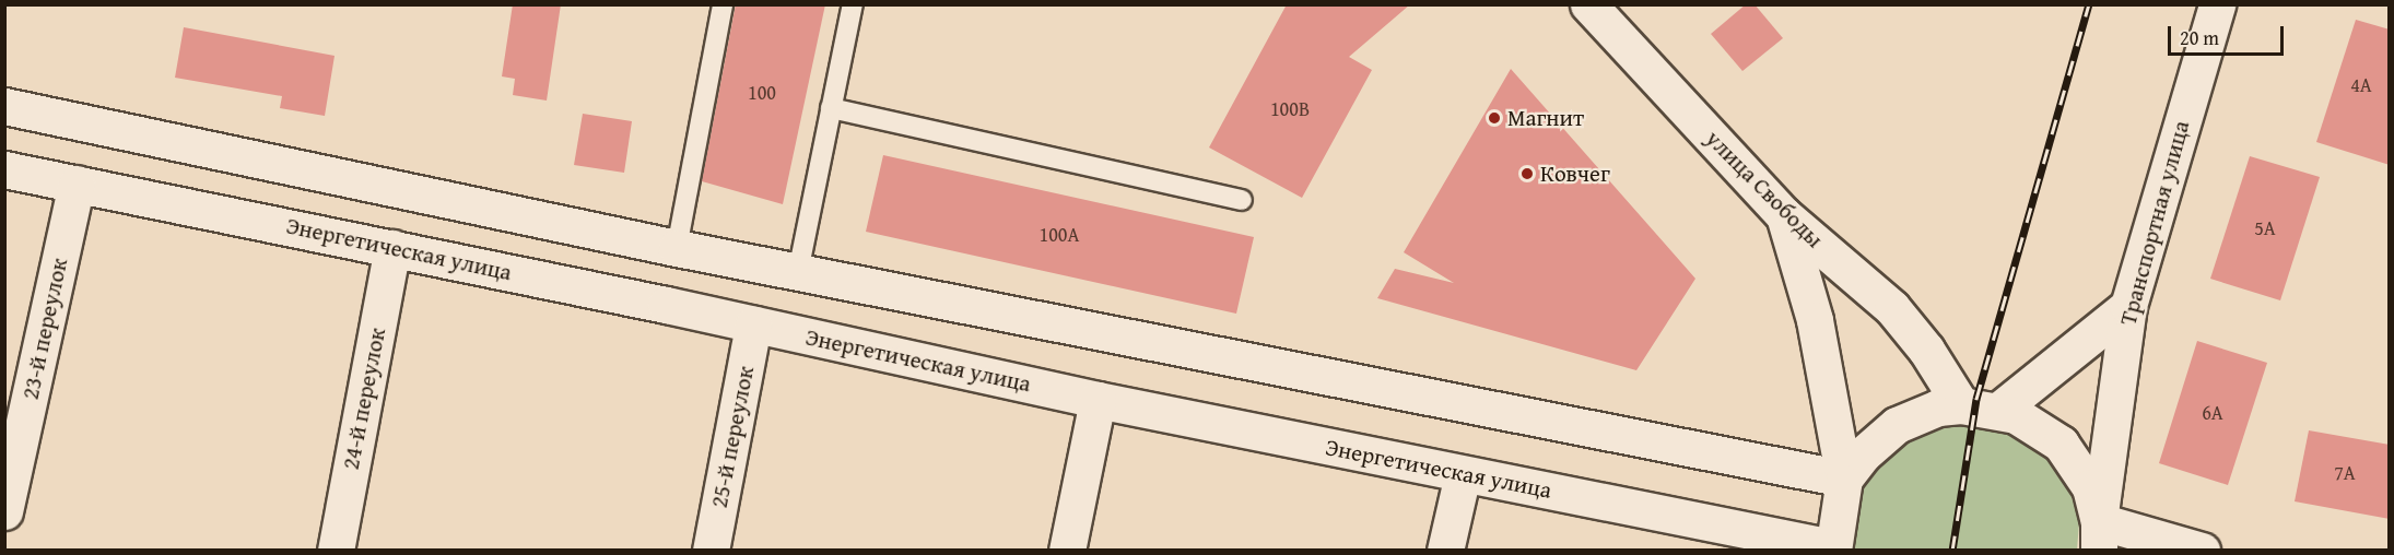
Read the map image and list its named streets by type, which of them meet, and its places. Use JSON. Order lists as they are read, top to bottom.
{
  "streets": {
    "street": [
      "улица Свободы",
      "Транспортная улица",
      "Энергетическая улица",
      "23-й переулок",
      "24-й переулок",
      "25-й переулок"
    ]
  },
  "crossings": [
    ["Энергетическая улица", "23-й переулок"],
    ["Энергетическая улица", "24-й переулок"],
    ["Энергетическая улица", "25-й переулок"]
  ],
  "places": ["Магнит", "Ковчег"],
  "house_numbers": [
    "4А",
    "100",
    "100В",
    "5А",
    "100А",
    "6А",
    "7А"
  ],
  "scale_bar": "20 m"
}
